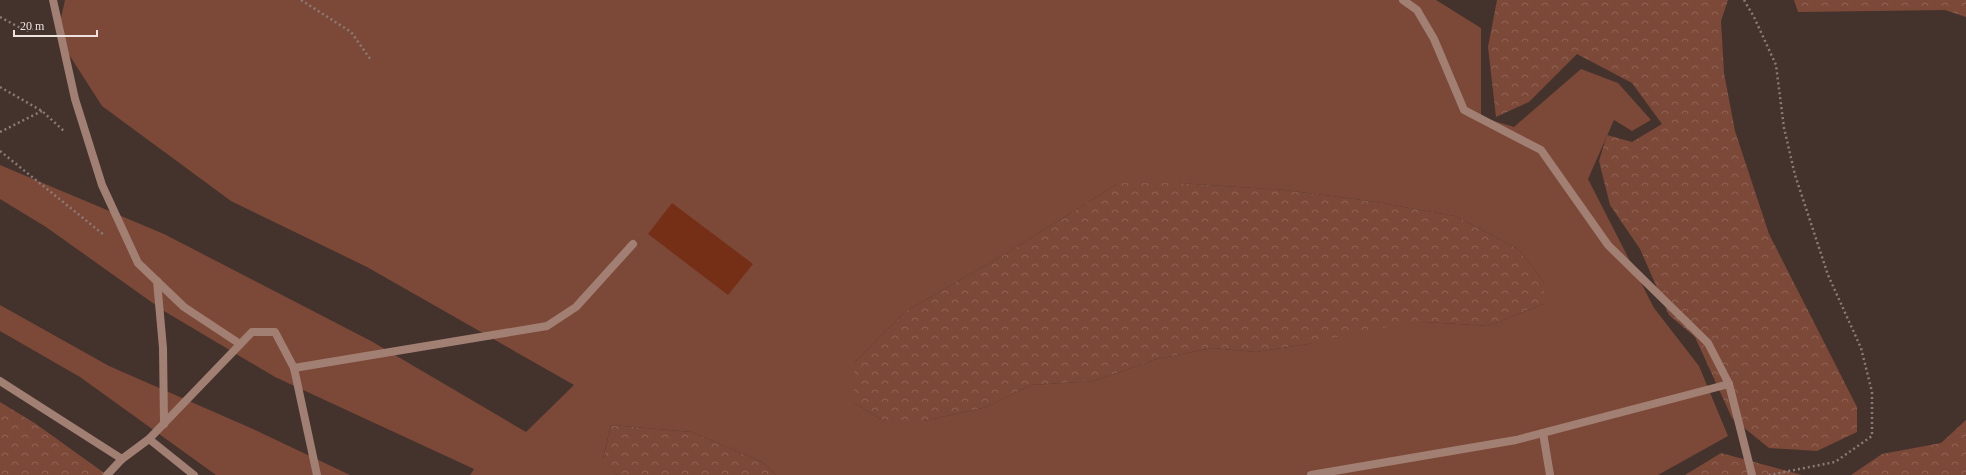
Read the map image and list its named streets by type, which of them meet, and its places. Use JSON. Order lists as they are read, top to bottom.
{
  "scale_bar": "20 m"
}
